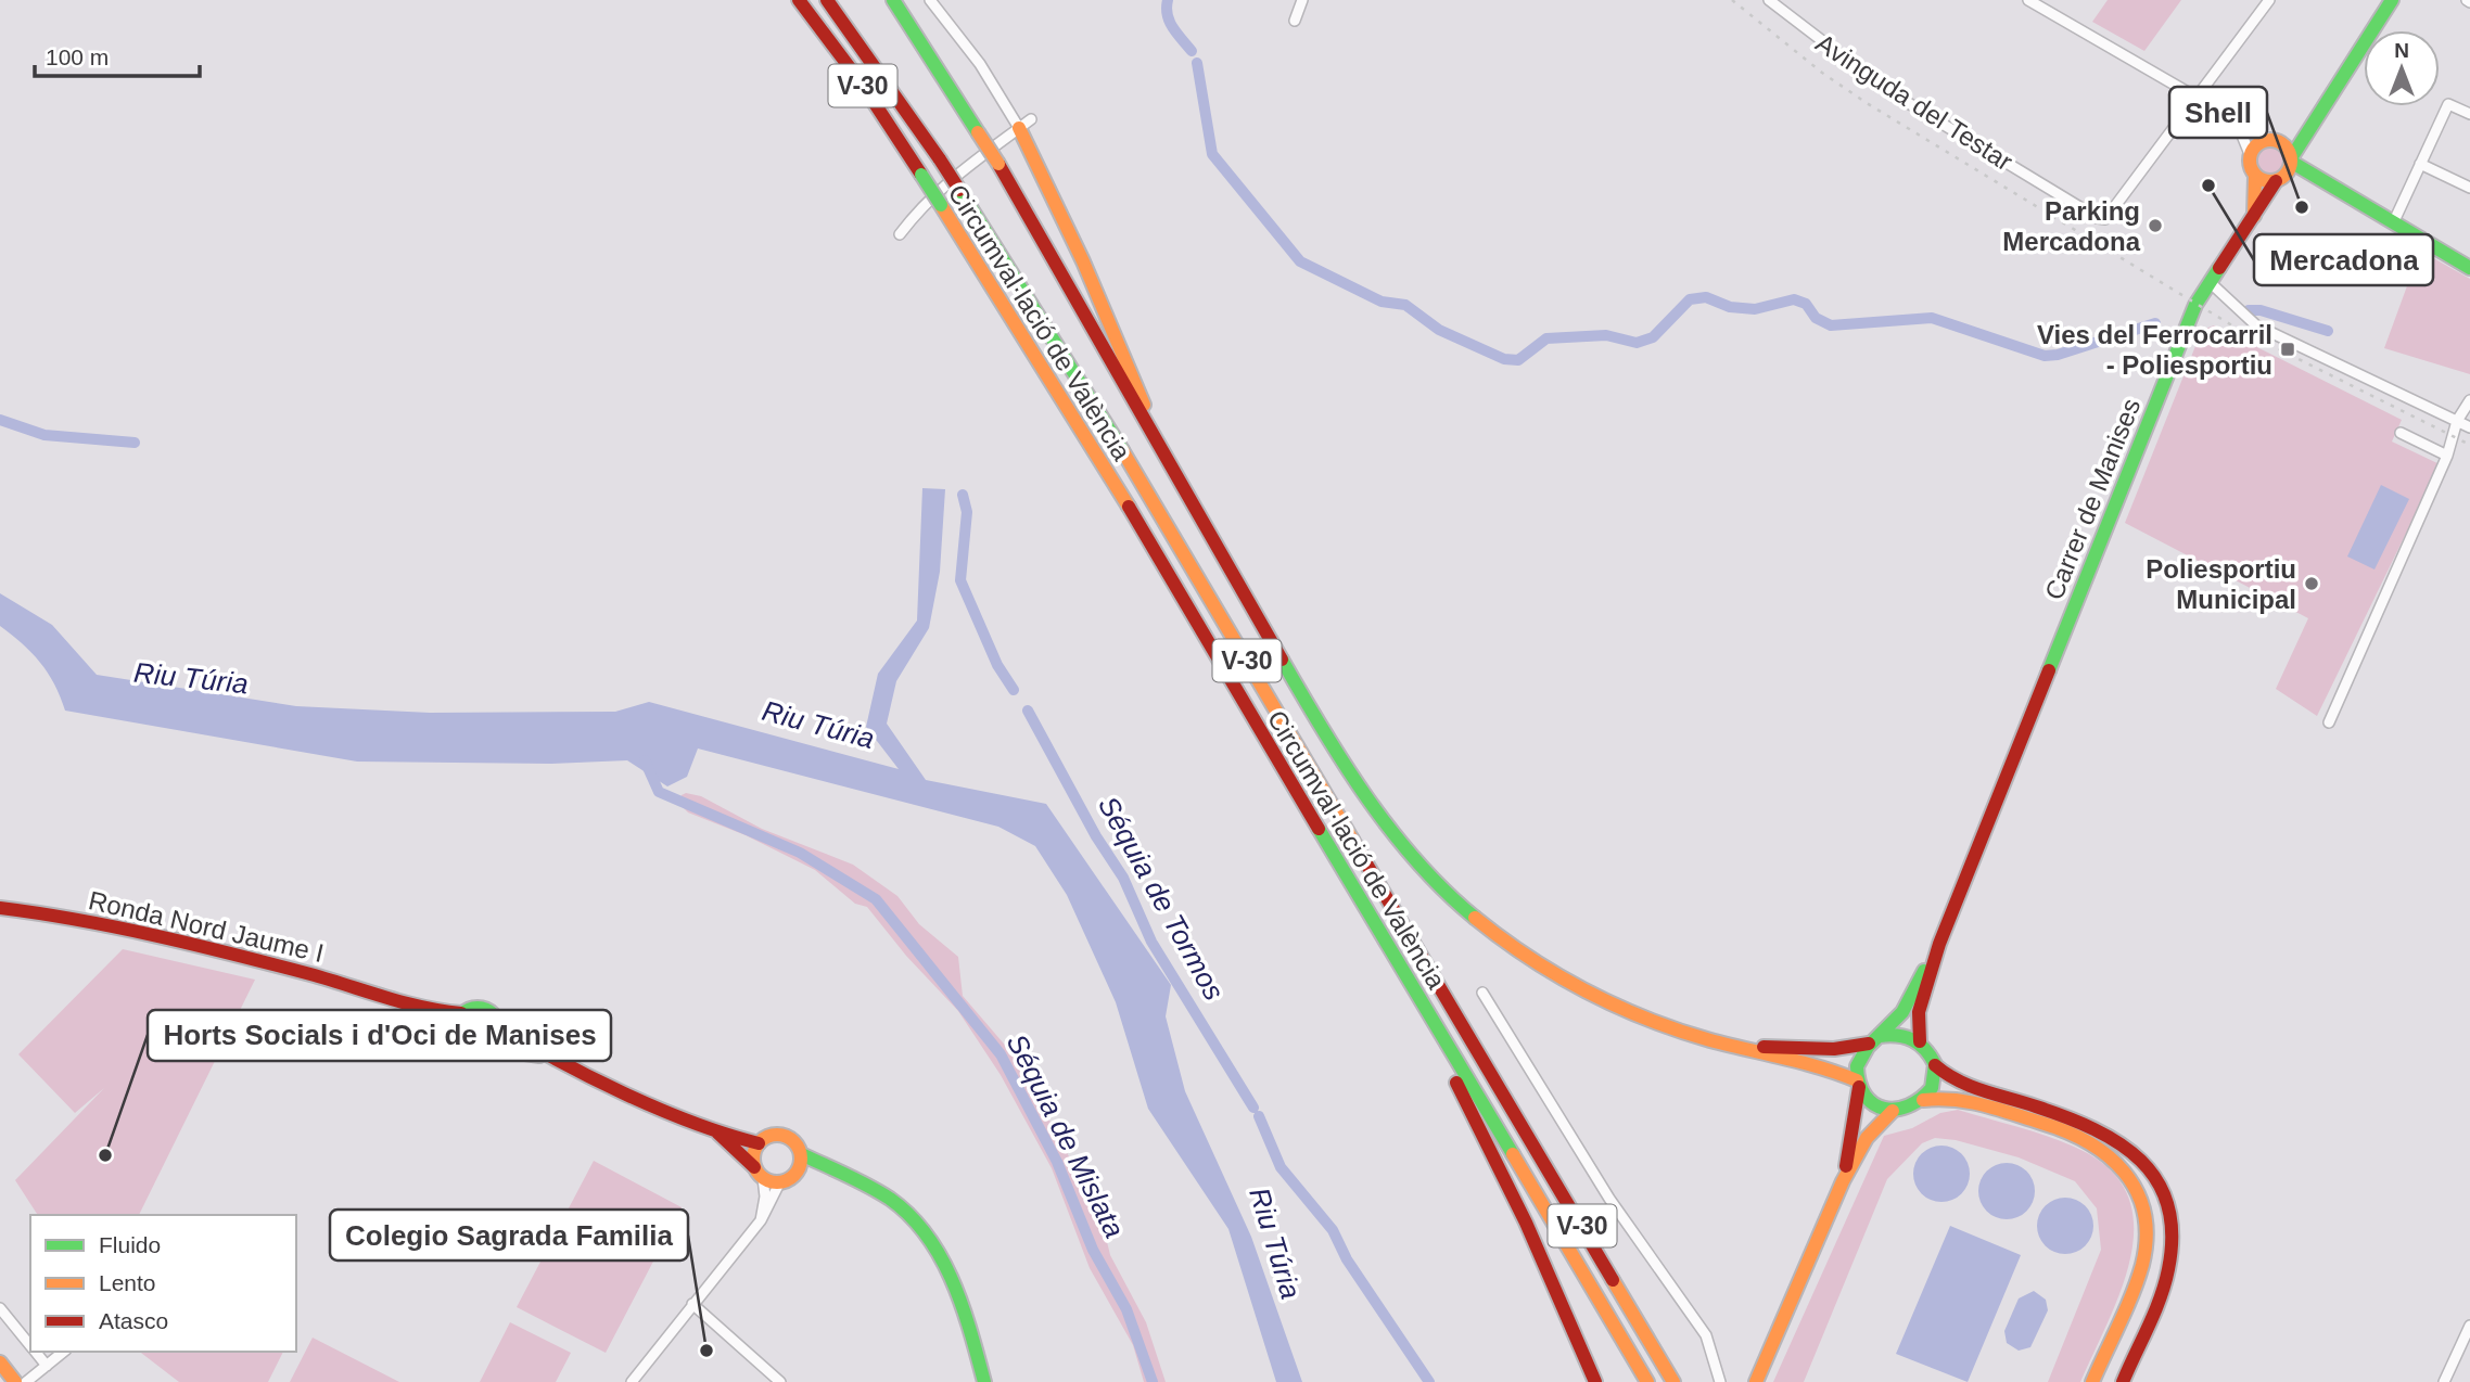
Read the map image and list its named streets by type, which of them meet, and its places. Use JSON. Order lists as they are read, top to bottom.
{
  "streets": {
    "main road": [
      "V-30",
      "Circumval·lació de València",
      "Carrer de Manises",
      "Ronda Nord Jaume I"
    ],
    "street": ["Avinguda del Testar"]
  },
  "water": ["Riu Túria", "Séquia de Tormos", "Séquia de Mislata"],
  "places": {
    "other": [
      "Mercadona",
      "Shell",
      "Parking Mercadona",
      "Poliesportiu Municipal",
      "Horts Socials i d'Oci de Manises",
      "Colegio Sagrada Familia"
    ],
    "transit": ["Vies del Ferrocarril - Poliesportiu"]
  },
  "legend": ["Fluido", "Lento", "Atasco"],
  "scale_bar": "100 m",
  "north": "top"
}
